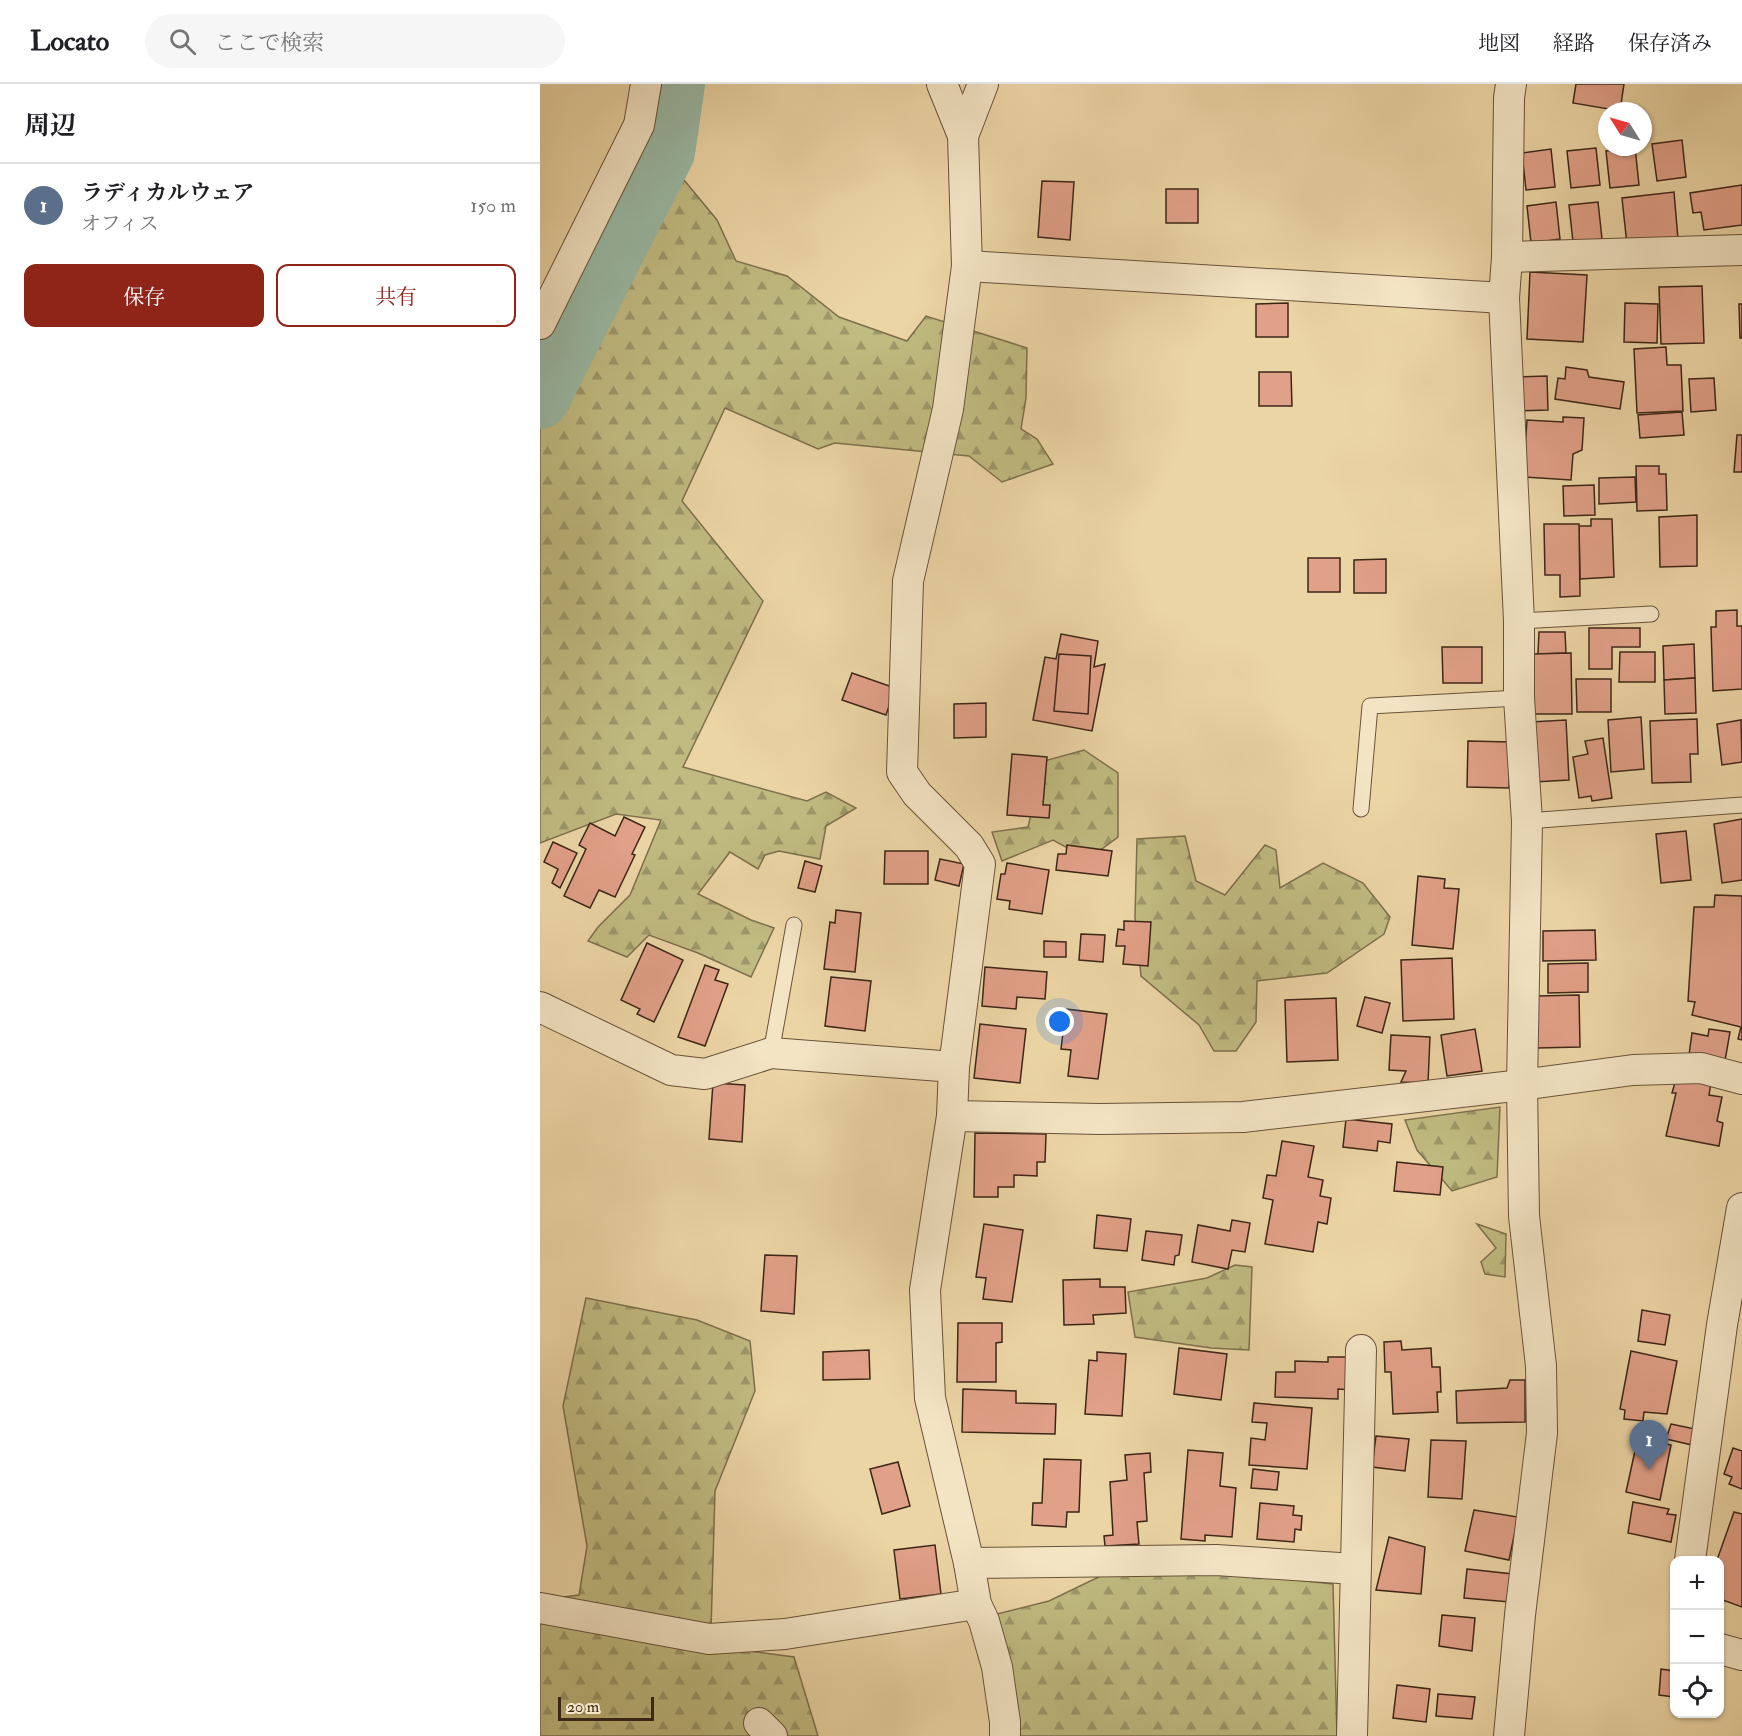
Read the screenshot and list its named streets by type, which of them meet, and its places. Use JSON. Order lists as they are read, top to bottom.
{
  "scale_bar": "20 m",
  "north": "top left",
  "page": {
    "header": "Locato",
    "search": "ここで検索",
    "nav": ["地図", "経路", "保存済み"],
    "heading": "周辺",
    "list": [
      {
        "mark": "1",
        "name": "ラディカルウェア",
        "note": "オフィス",
        "value": "150 m"
      }
    ],
    "buttons": ["保存", "共有"],
    "pins": "1",
    "map_buttons": ["+", "−"],
    "scale": "20 m"
  }
}
